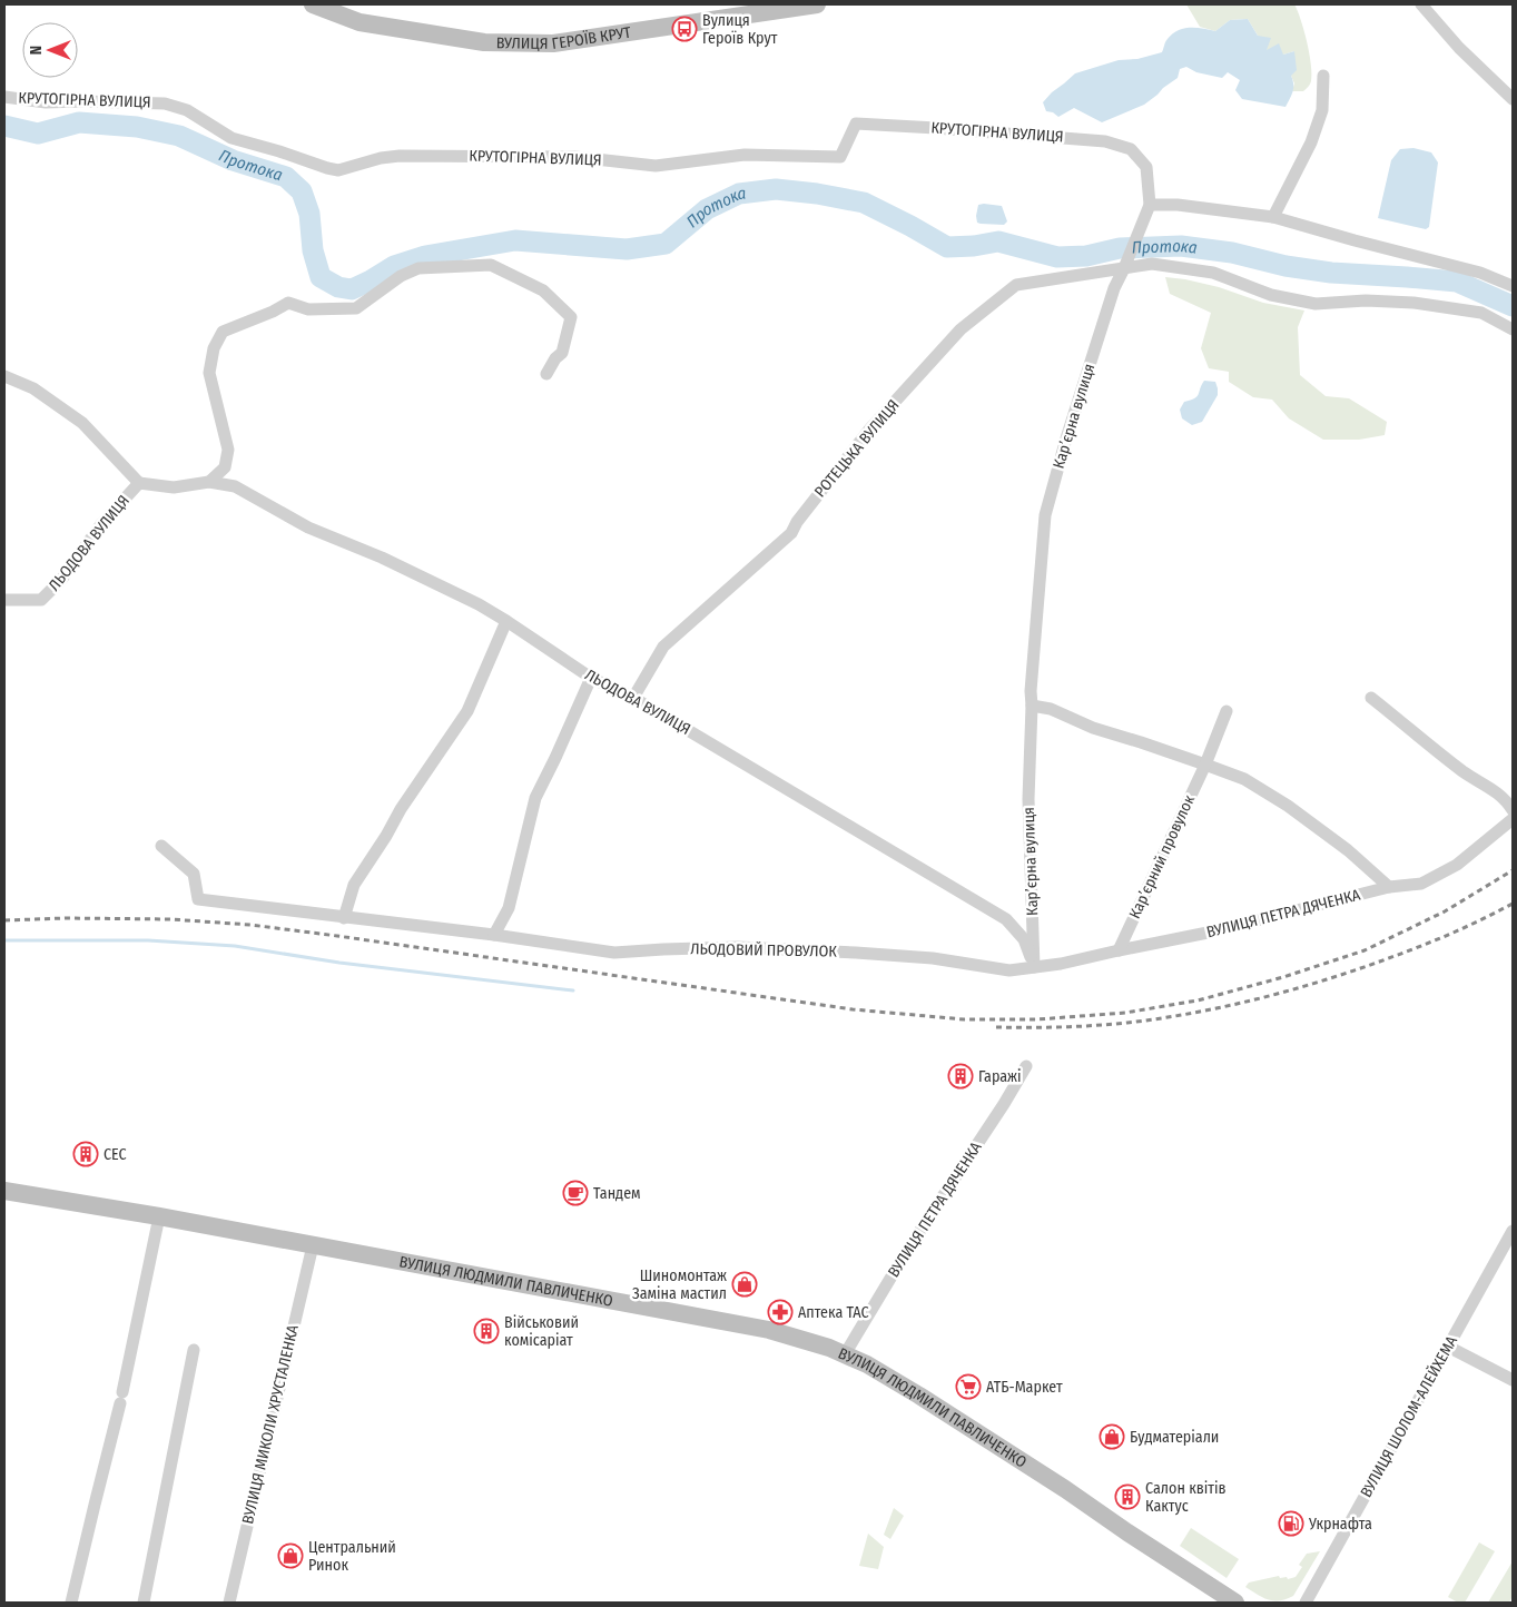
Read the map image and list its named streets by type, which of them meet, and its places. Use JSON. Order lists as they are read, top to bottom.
{
  "streets": {
    "main road": ["ВУЛИЦЯ ГЕРОЇВ КРУТ", "ВУЛИЦЯ ЛЮДМИЛИ ПАВЛИЧЕНКО"],
    "street": [
      "КРУТОГІРНА ВУЛИЦЯ",
      "Карʼєрна вулиця",
      "РОТЕЦЬКА ВУЛИЦЯ",
      "ЛЬОДОВА ВУЛИЦЯ",
      "Карʼєрний провулок",
      "ВУЛИЦЯ ПЕТРА ДЯЧЕНКА",
      "ЛЬОДОВИЙ ПРОВУЛОК",
      "ВУЛИЦЯ ШОЛОМ-АЛЕЙХЕМА",
      "ВУЛИЦЯ МИКОЛИ ХРУСТАЛЕНКА"
    ]
  },
  "crossings": [
    ["КРУТОГІРНА ВУЛИЦЯ", "Карʼєрна вулиця"],
    ["Карʼєрна вулиця", "РОТЕЦЬКА ВУЛИЦЯ"],
    ["Карʼєрна вулиця", "ЛЬОДОВА ВУЛИЦЯ"],
    ["Карʼєрна вулиця", "ВУЛИЦЯ ПЕТРА ДЯЧЕНКА"],
    ["Карʼєрна вулиця", "ЛЬОДОВИЙ ПРОВУЛОК"],
    ["РОТЕЦЬКА ВУЛИЦЯ", "ЛЬОДОВА ВУЛИЦЯ"],
    ["ЛЬОДОВА ВУЛИЦЯ", "ВУЛИЦЯ ПЕТРА ДЯЧЕНКА"],
    ["ЛЬОДОВА ВУЛИЦЯ", "ЛЬОДОВИЙ ПРОВУЛОК"],
    ["Карʼєрний провулок", "ВУЛИЦЯ ПЕТРА ДЯЧЕНКА"],
    ["ВУЛИЦЯ ПЕТРА ДЯЧЕНКА", "ЛЬОДОВИЙ ПРОВУЛОК"],
    ["ВУЛИЦЯ ПЕТРА ДЯЧЕНКА", "ВУЛИЦЯ ЛЮДМИЛИ ПАВЛИЧЕНКО"],
    ["ВУЛИЦЯ ЛЮДМИЛИ ПАВЛИЧЕНКО", "ВУЛИЦЯ МИКОЛИ ХРУСТАЛЕНКА"]
  ],
  "water": ["Протока"],
  "places": {
    "bus stop": ["Вулиця Героїв Крут"],
    "building": [
      "Гаражі",
      "СЕС",
      "Військовий комісаріат",
      "Салон квітів Кактус"
    ],
    "cafe": ["Тандем"],
    "shop": ["Шиномонтаж Заміна мастил", "Будматеріали", "Центральний Ринок"],
    "pharmacy": ["Аптека ТАС"],
    "supermarket": ["АТБ-Маркет"],
    "fuel station": ["Укрнафта"]
  },
  "north": "left"
}
